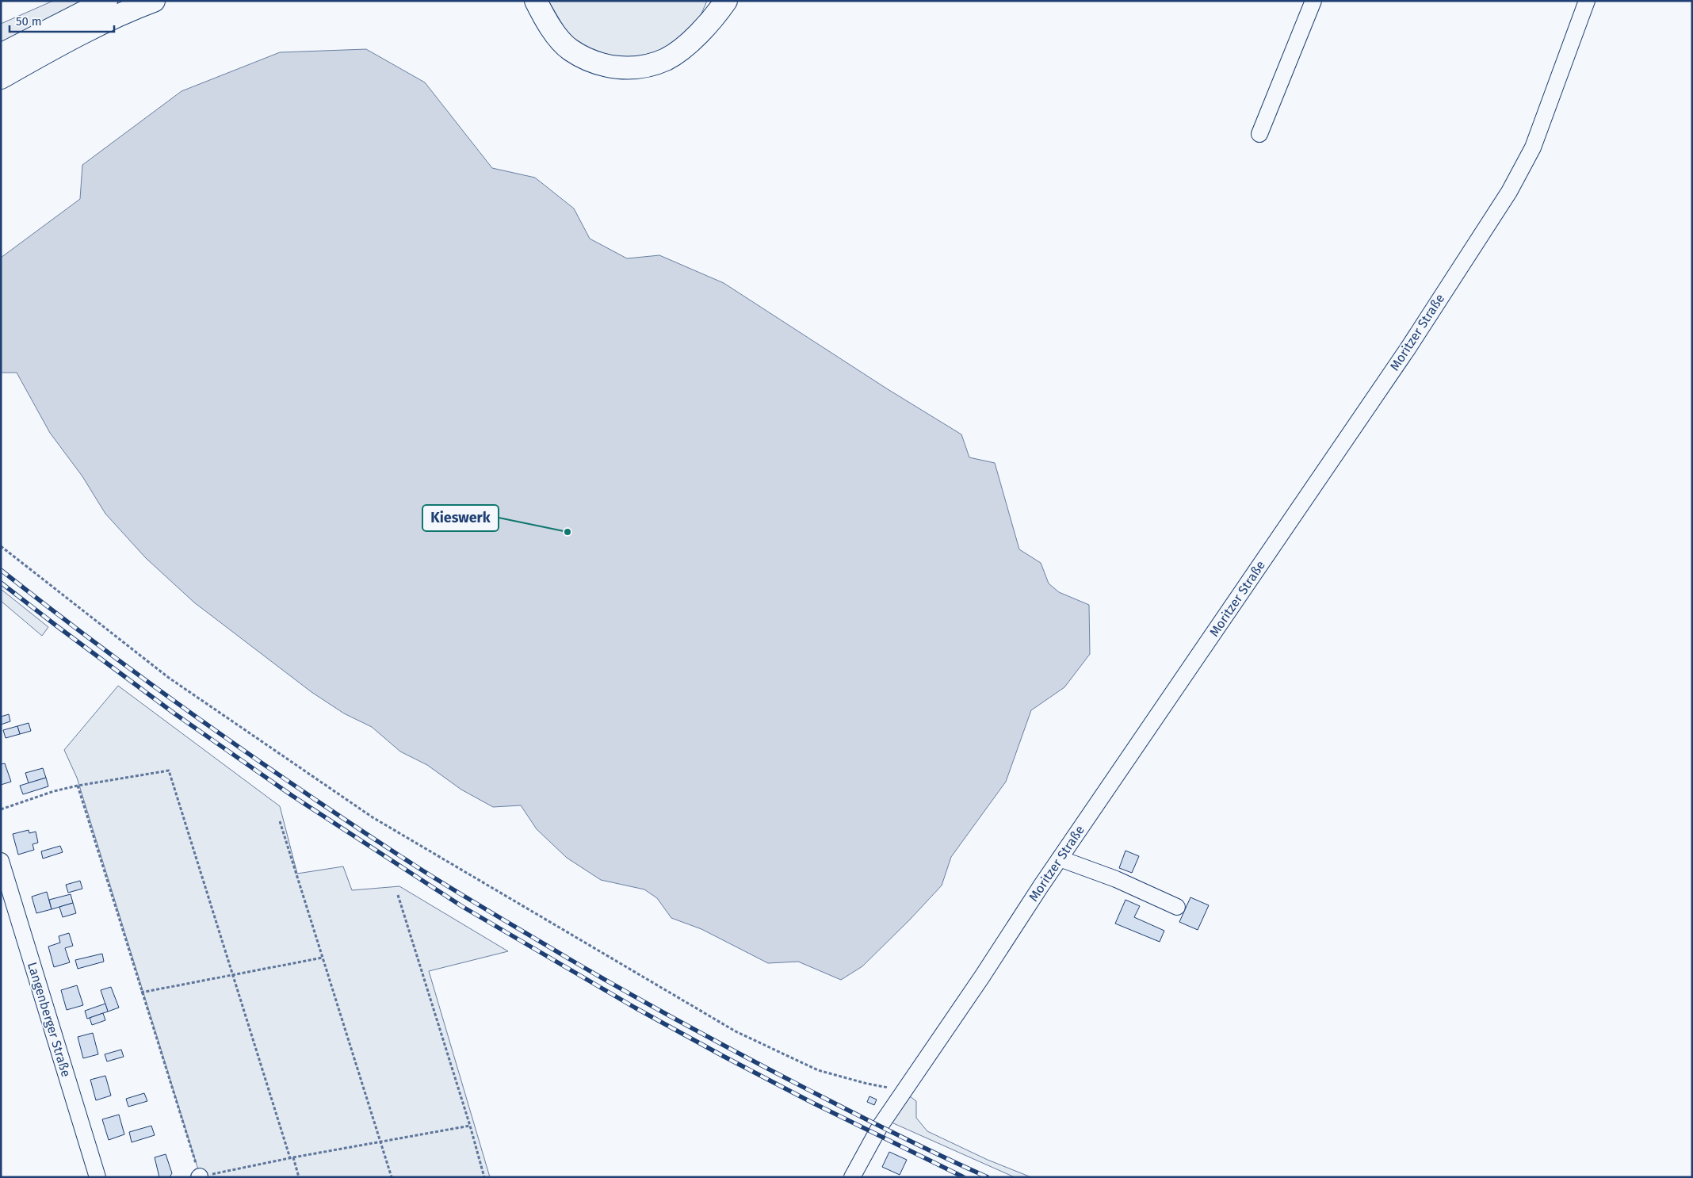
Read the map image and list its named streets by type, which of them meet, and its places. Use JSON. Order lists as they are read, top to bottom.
{
  "streets": {
    "street": ["Moritzer Straße", "Langenberger Straße"]
  },
  "places": ["Kieswerk"],
  "scale_bar": "50 m"
}
